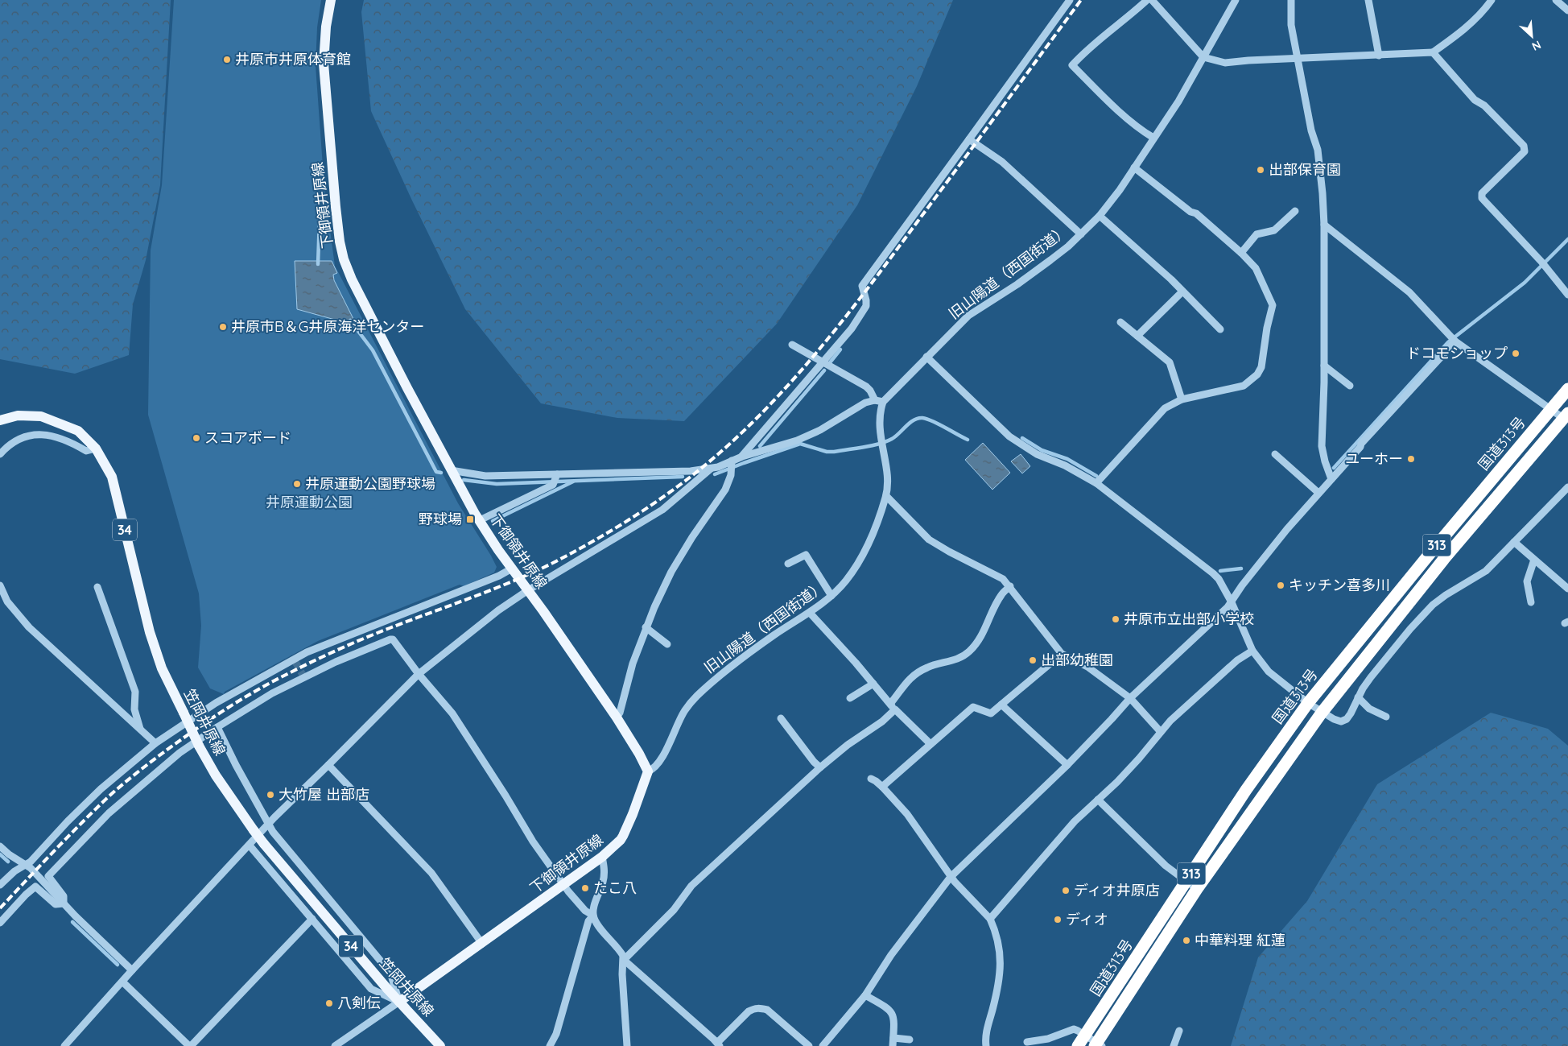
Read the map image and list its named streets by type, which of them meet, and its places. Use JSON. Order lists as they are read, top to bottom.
{
  "streets": {
    "highway": ["国道313号", "313"],
    "main road": ["下御領井原線", "34", "笠岡井原線"],
    "street": ["旧山陽道（西国街道）"]
  },
  "crossings": [
    ["下御領井原線", "旧山陽道（西国街道）"],
    ["下御領井原線", "笠岡井原線"]
  ],
  "parks": ["井原運動公園"],
  "places": {
    "other": [
      "井原市井原体育館",
      "出部保育園",
      "井原市B＆G井原海洋センター",
      "ドコモショップ",
      "スコアボード",
      "ユーホー",
      "井原運動公園野球場",
      "キッチン喜多川",
      "井原市立出部小学校",
      "出部幼稚園",
      "大竹屋 出部店",
      "たこ八",
      "ディオ井原店",
      "ディオ",
      "中華料理 紅蓮",
      "八剣伝"
    ],
    "transit": ["野球場"]
  },
  "north": "bottom right"
}
